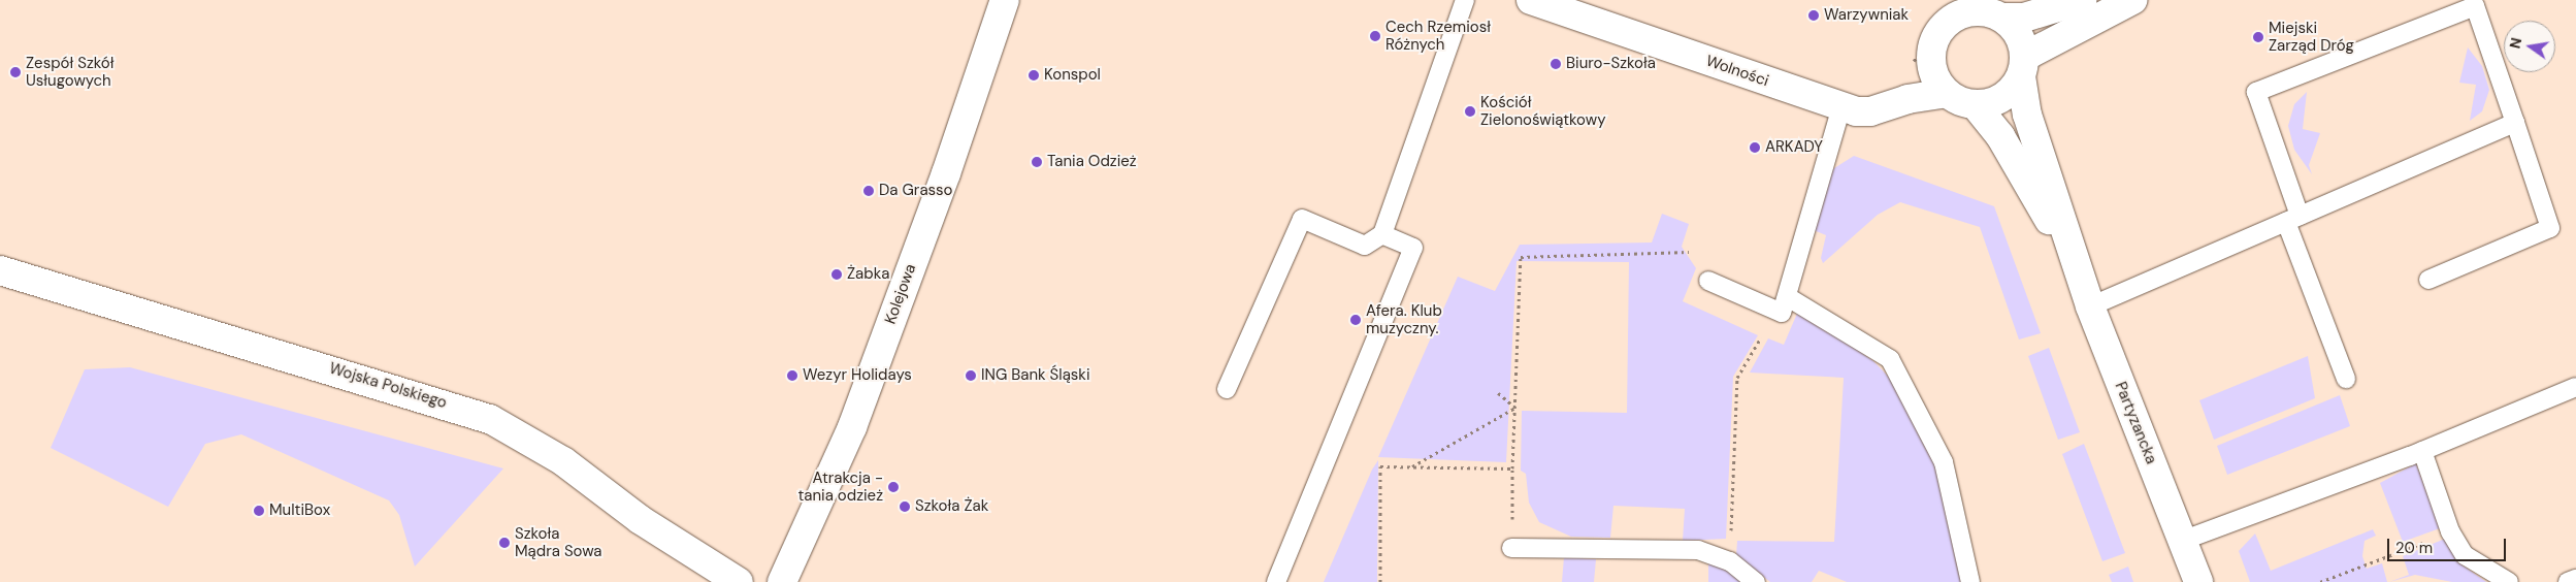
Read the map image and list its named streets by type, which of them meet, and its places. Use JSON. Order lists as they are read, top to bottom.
{
  "streets": {
    "street": [
      "Wolności",
      "Kolejowa",
      "Wojska Polskiego",
      "Partyzancka"
    ]
  },
  "crossings": [
    ["Wolności", "Partyzancka"]
  ],
  "places": [
    "Warzywniak",
    "Cech Rzemiosł Różnych",
    "Miejski Zarząd Dróg",
    "Biuro-Szkoła",
    "Zespół Szkół Usługowych",
    "Konspol",
    "Kościół Zielonoświątkowy",
    "ARKADY",
    "Tania Odzież",
    "Da Grasso",
    "Żabka",
    "Afera. Klub muzyczny.",
    "Wezyr Holidays",
    "ING Bank Śląski",
    "Atrakcja - tania odzież",
    "Szkoła Żak",
    "MultiBox",
    "Szkoła Mądra Sowa"
  ],
  "scale_bar": "20 m",
  "north": "left"
}
